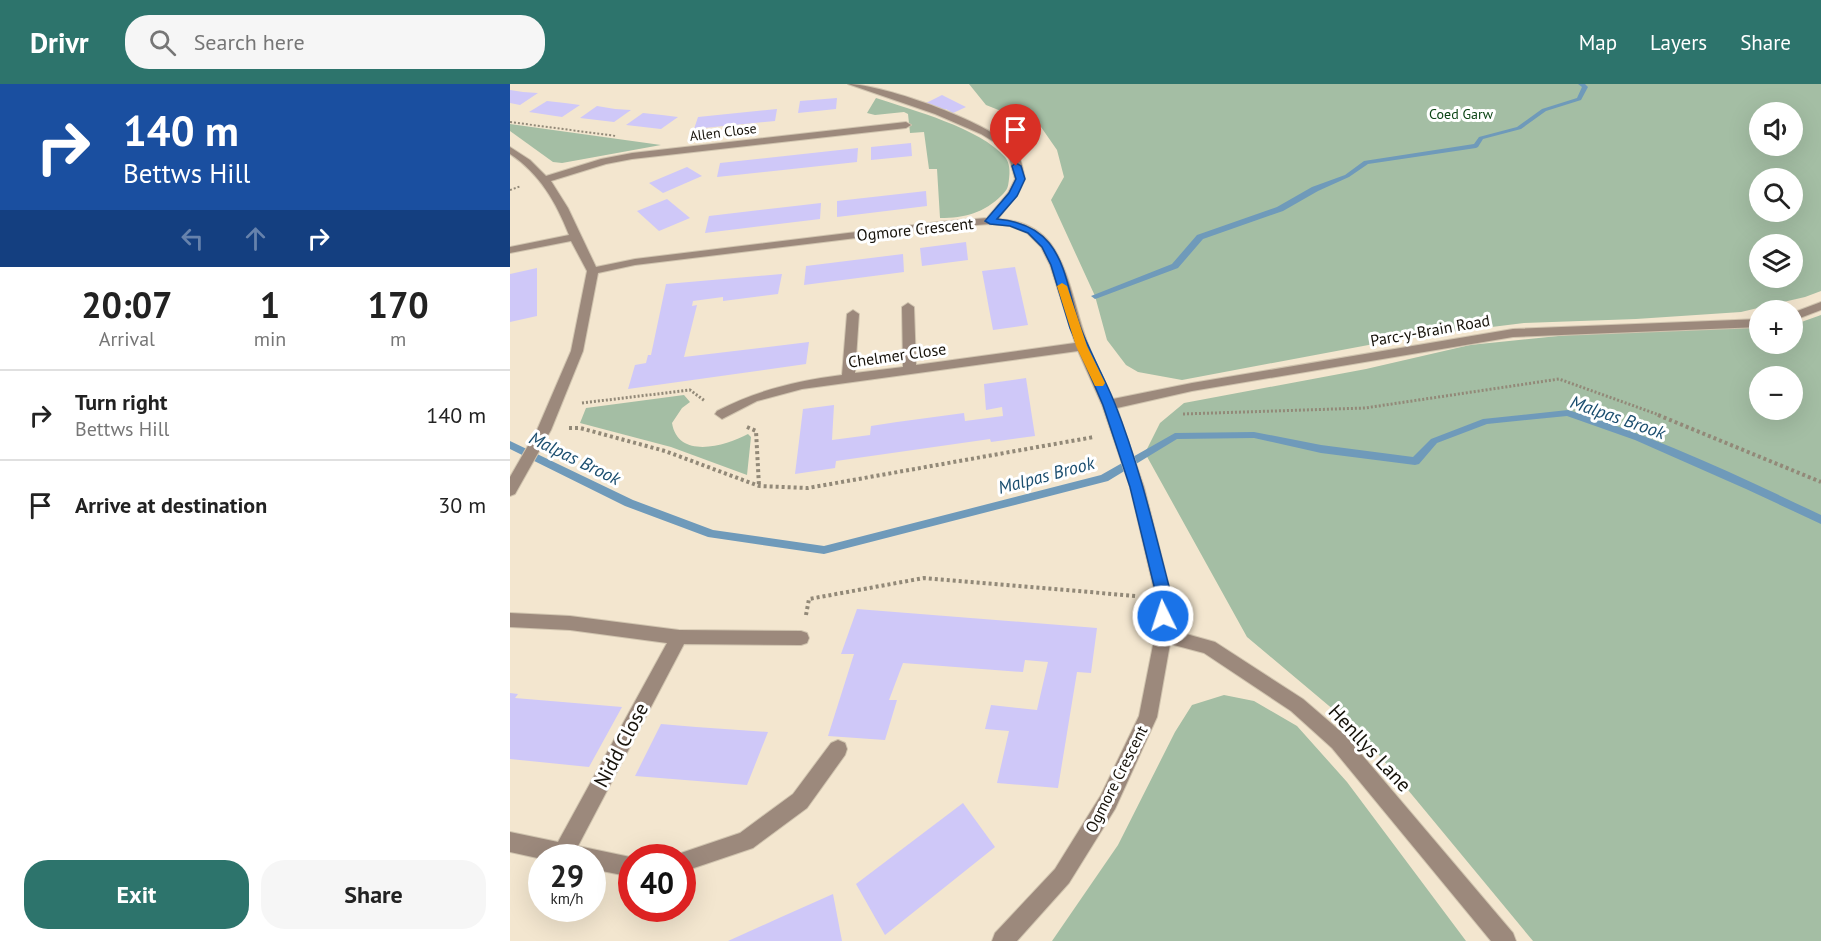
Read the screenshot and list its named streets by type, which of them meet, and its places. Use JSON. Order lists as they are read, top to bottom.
{
  "streets": {
    "street": [
      "Allen Close",
      "Ogmore Crescent",
      "Parc-y-Brain Road",
      "Chelmer Close",
      "Nidd Close",
      "Henllys Lane"
    ]
  },
  "crossings": [
    ["Ogmore Crescent", "Parc-y-Brain Road"],
    ["Ogmore Crescent", "Chelmer Close"],
    ["Ogmore Crescent", "Henllys Lane"]
  ],
  "water": ["Malpas Brook"],
  "parks": ["Coed Garw"],
  "page": {
    "header": "Drivr",
    "search": "Search here",
    "nav": ["Map", "Layers", "Share"],
    "turn": ["140 m", "Bettws Hill"],
    "map_buttons": ["+", "−"],
    "eta": [
      "20:07",
      "Arrival",
      "1",
      "min",
      "170",
      "m"
    ],
    "list": [
      {
        "name": "Turn right",
        "note": "Bettws Hill",
        "value": "140 m"
      },
      {
        "name": "Arrive at destination",
        "value": "30 m"
      }
    ],
    "speed": "29 km/h",
    "limit": "40",
    "buttons": ["Exit", "Share"]
  }
}
